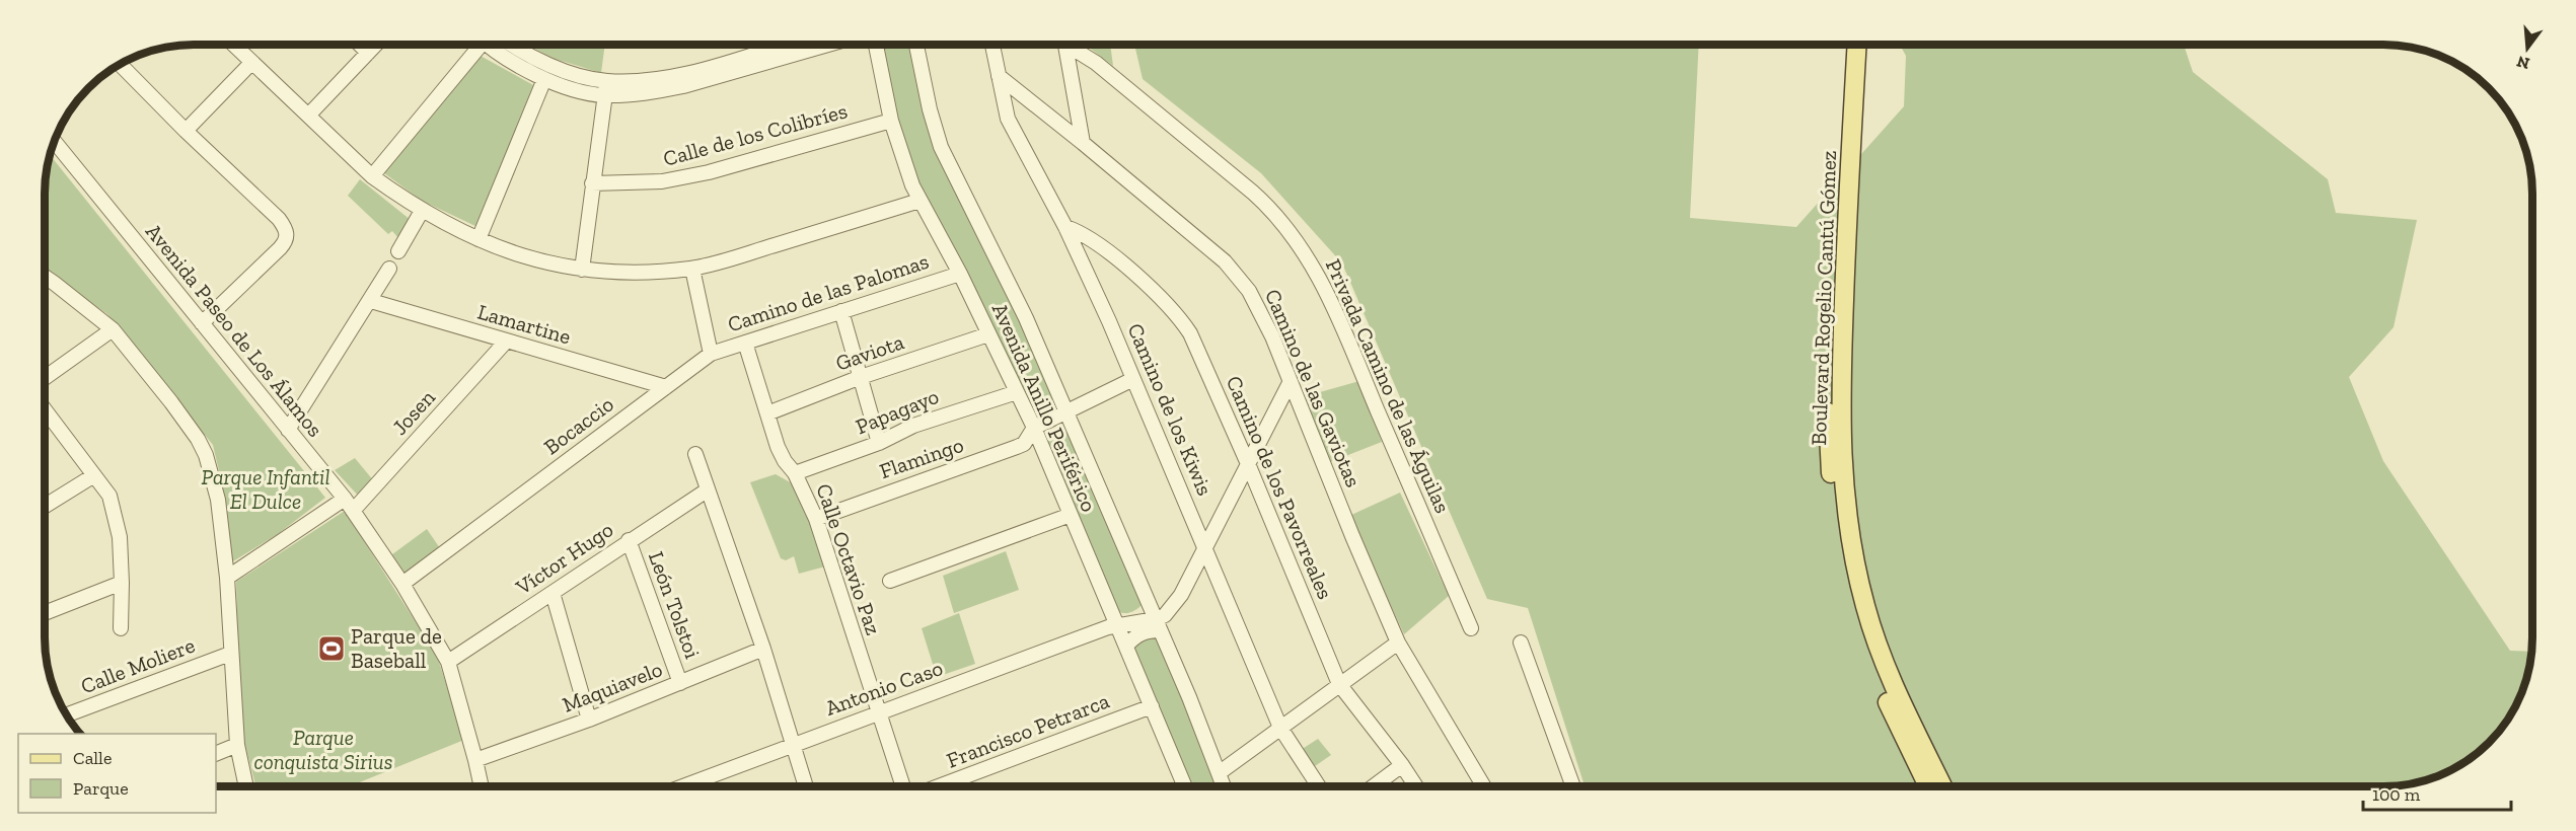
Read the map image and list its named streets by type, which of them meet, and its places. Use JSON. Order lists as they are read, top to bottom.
{
  "streets": {
    "main road": ["Boulevard Rogelio Cantú Gómez"],
    "street": [
      "Calle de los Colibríes",
      "Camino de las Palomas",
      "Lamartine",
      "Avenida Paseo de Los Álamos",
      "Gaviota",
      "Privada Camino de las Águilas",
      "Camino de las Gaviotas",
      "Avenida Anillo Periférico",
      "Camino de los Kiwis",
      "Papagayo",
      "Josen",
      "Bocaccio",
      "Flamingo",
      "Camino de los Pavorreales",
      "Víctor Hugo",
      "Calle Octavio Paz",
      "León Tolstoi",
      "Calle Moliere",
      "Maquiavelo",
      "Antonio Caso",
      "Francisco Petrarca"
    ]
  },
  "crossings": [
    ["Calle de los Colibríes", "Avenida Anillo Periférico"],
    ["Camino de las Palomas", "Avenida Anillo Periférico"],
    ["Camino de las Palomas", "Bocaccio"],
    ["Camino de las Palomas", "Calle Octavio Paz"],
    ["Lamartine", "Josen"],
    ["Lamartine", "Bocaccio"],
    ["Avenida Paseo de Los Álamos", "Josen"],
    ["Avenida Paseo de Los Álamos", "Bocaccio"],
    ["Avenida Paseo de Los Álamos", "Víctor Hugo"],
    ["Avenida Paseo de Los Álamos", "Maquiavelo"],
    ["Gaviota", "Avenida Anillo Periférico"],
    ["Gaviota", "Calle Octavio Paz"],
    ["Camino de las Gaviotas", "Camino de los Kiwis"],
    ["Avenida Anillo Periférico", "Papagayo"],
    ["Avenida Anillo Periférico", "Flamingo"],
    ["Avenida Anillo Periférico", "Antonio Caso"],
    ["Avenida Anillo Periférico", "Francisco Petrarca"],
    ["Camino de los Kiwis", "Camino de los Pavorreales"],
    ["Papagayo", "Calle Octavio Paz"],
    ["Flamingo", "Calle Octavio Paz"],
    ["Víctor Hugo", "León Tolstoi"],
    ["Calle Octavio Paz", "Antonio Caso"],
    ["León Tolstoi", "Maquiavelo"]
  ],
  "parks": ["Parque Infantil El Dulce", "Parque conquista Sirius"],
  "places": {
    "sports": ["Parque de Baseball"]
  },
  "legend": ["Calle", "Parque"],
  "scale_bar": "100 m",
  "north": "bottom"
}
